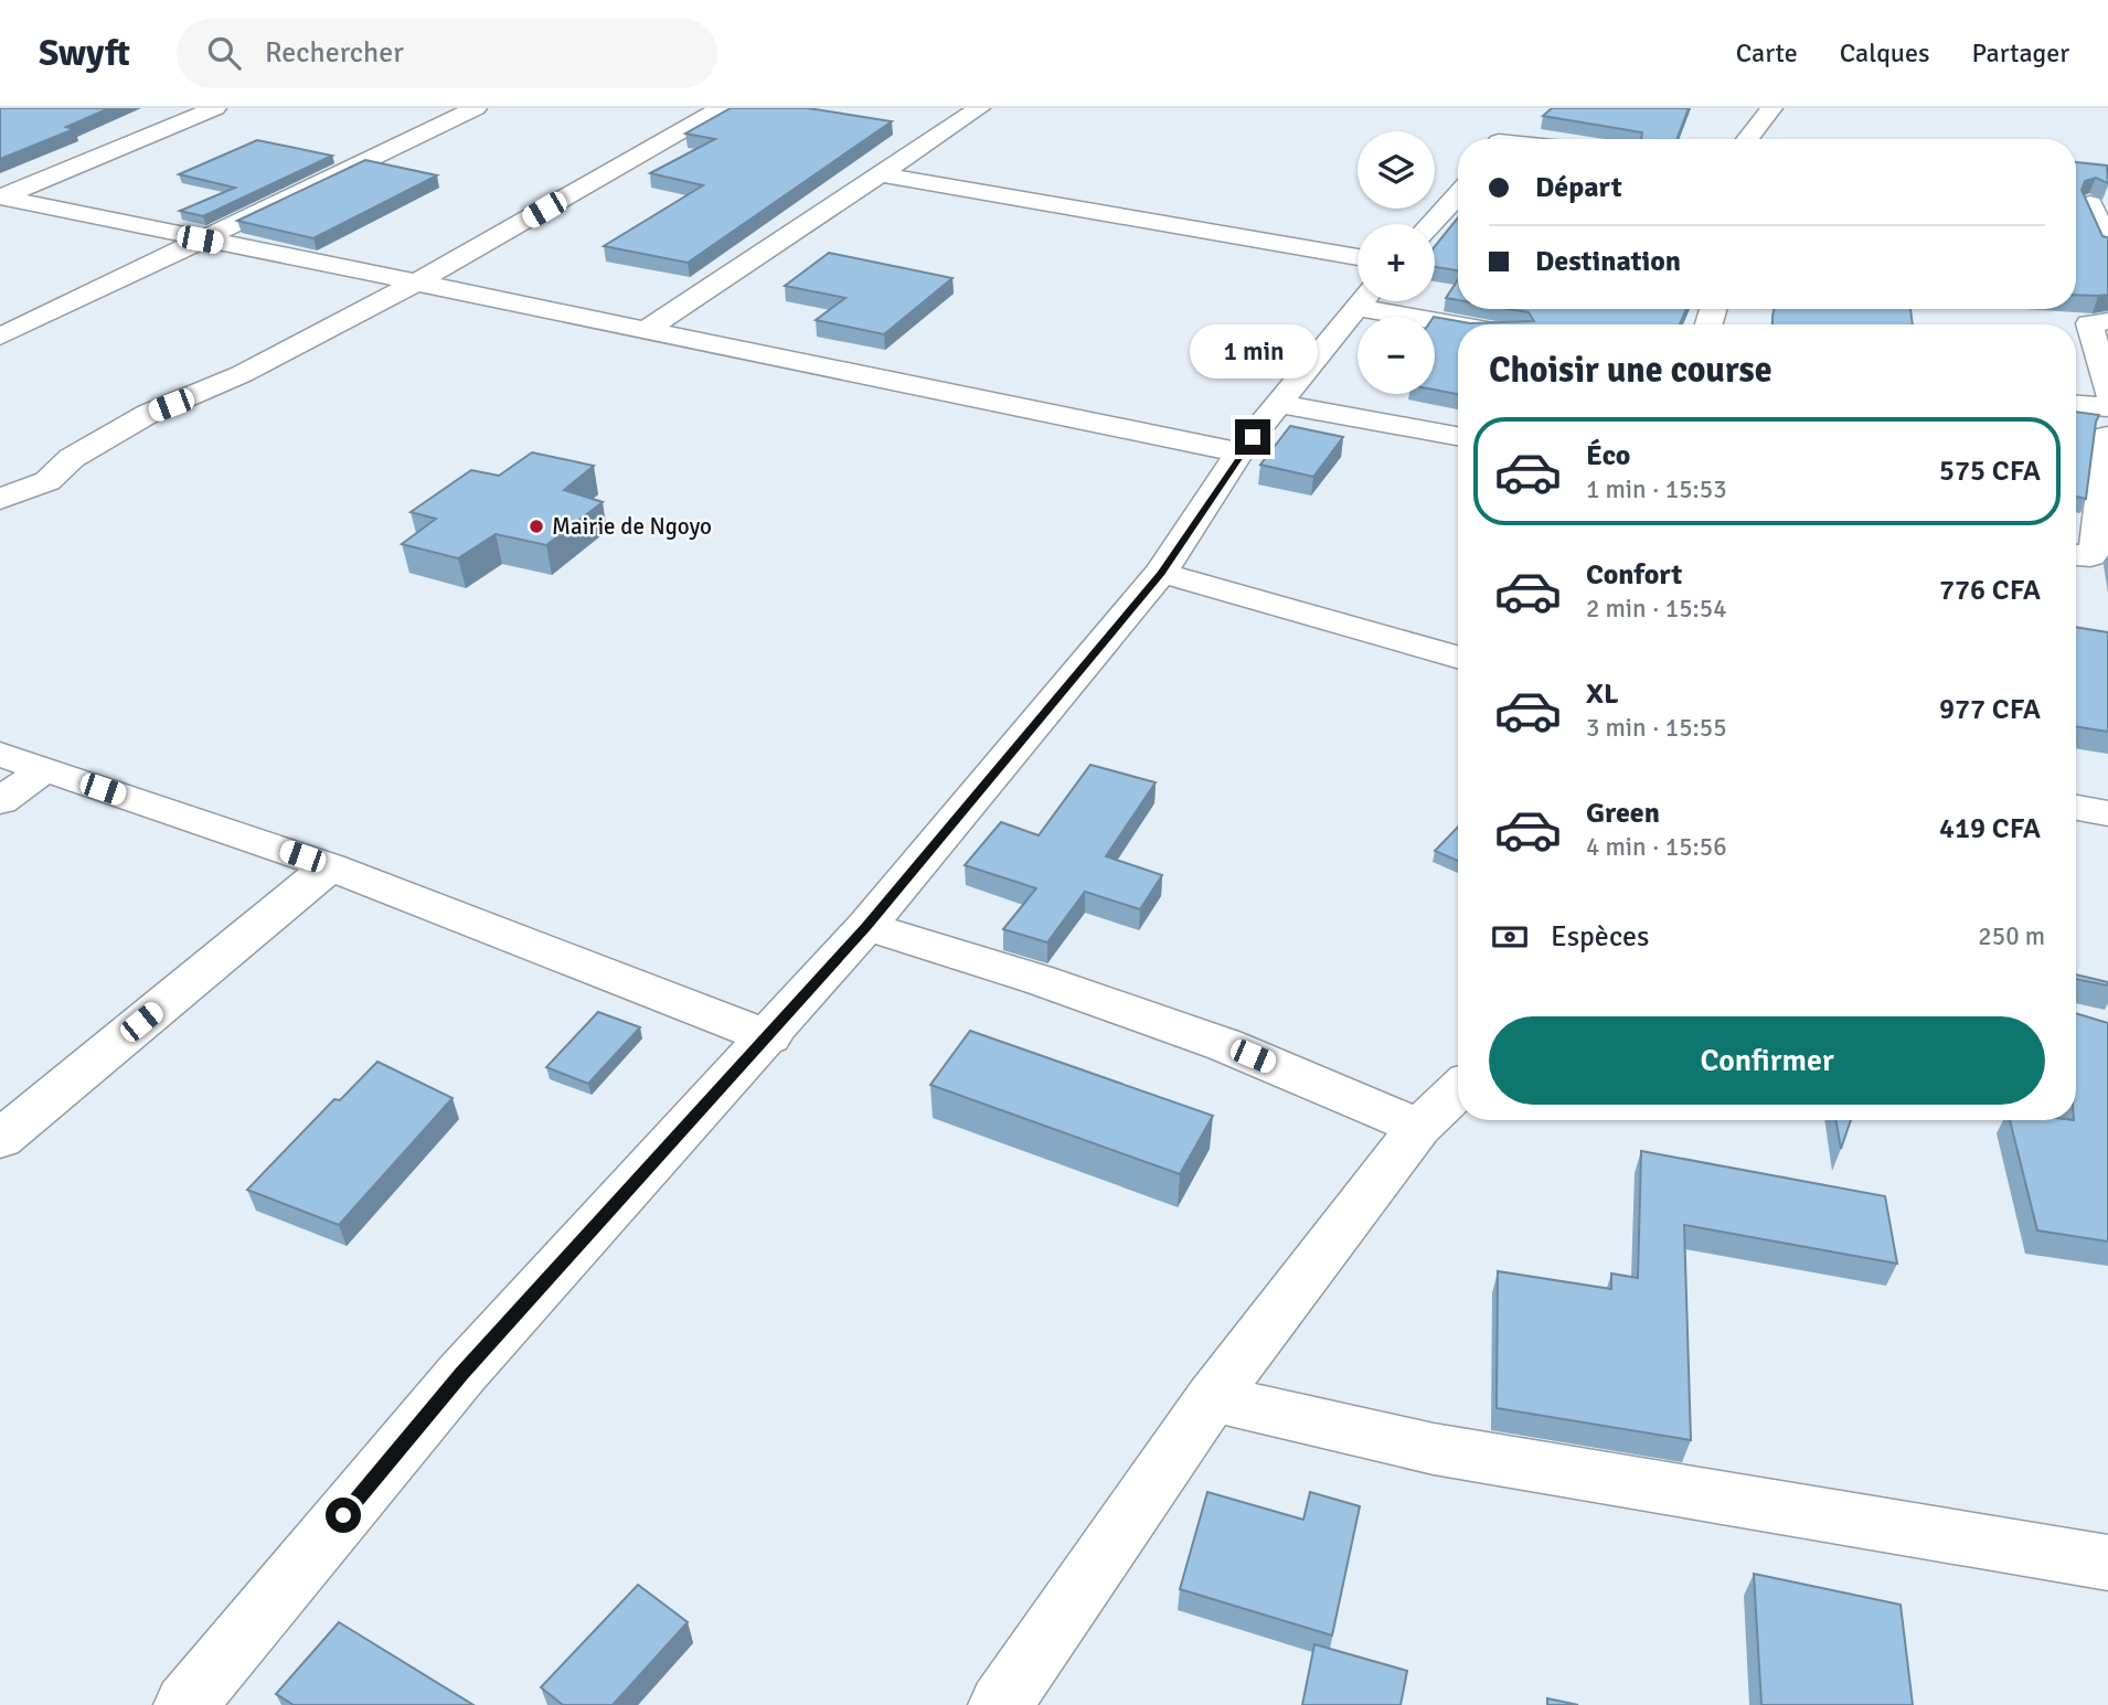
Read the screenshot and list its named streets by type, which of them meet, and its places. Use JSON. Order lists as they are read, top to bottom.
{
  "places": ["Mairie de Ngoyo"],
  "page": {
    "header": "Swyft",
    "search": "Rechercher",
    "nav": ["Carte", "Calques", "Partager"],
    "map_buttons": ["+", "−"],
    "banner": ["Départ", "Destination"],
    "bubble": "1 min",
    "heading": "Choisir une course",
    "list": [
      {
        "name": "Éco",
        "note": "1 min · 15:53",
        "value": "575 CFA"
      },
      {
        "name": "Confort",
        "note": "2 min · 15:54",
        "value": "776 CFA"
      },
      {
        "name": "XL",
        "note": "3 min · 15:55",
        "value": "977 CFA"
      },
      {
        "name": "Green",
        "note": "4 min · 15:56",
        "value": "419 CFA"
      }
    ],
    "pay": ["Espèces", "250 m"],
    "buttons": "Confirmer"
  }
}
